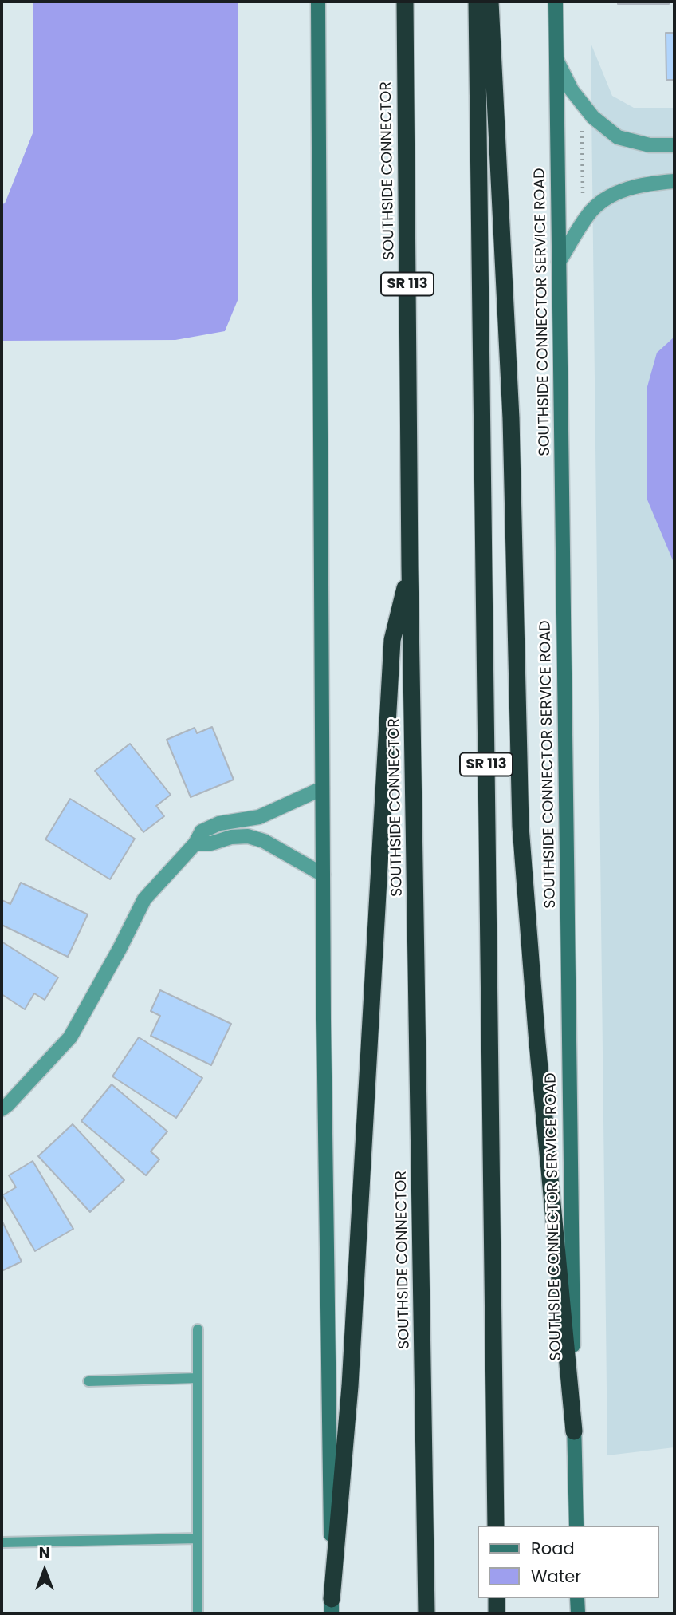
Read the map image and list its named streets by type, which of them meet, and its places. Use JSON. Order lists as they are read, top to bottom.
{
  "streets": {
    "highway": ["SOUTHSIDE CONNECTOR", "SR 113"],
    "street": ["SOUTHSIDE CONNECTOR SERVICE ROAD"]
  },
  "legend": ["Road", "Water"],
  "north": "top"
}
